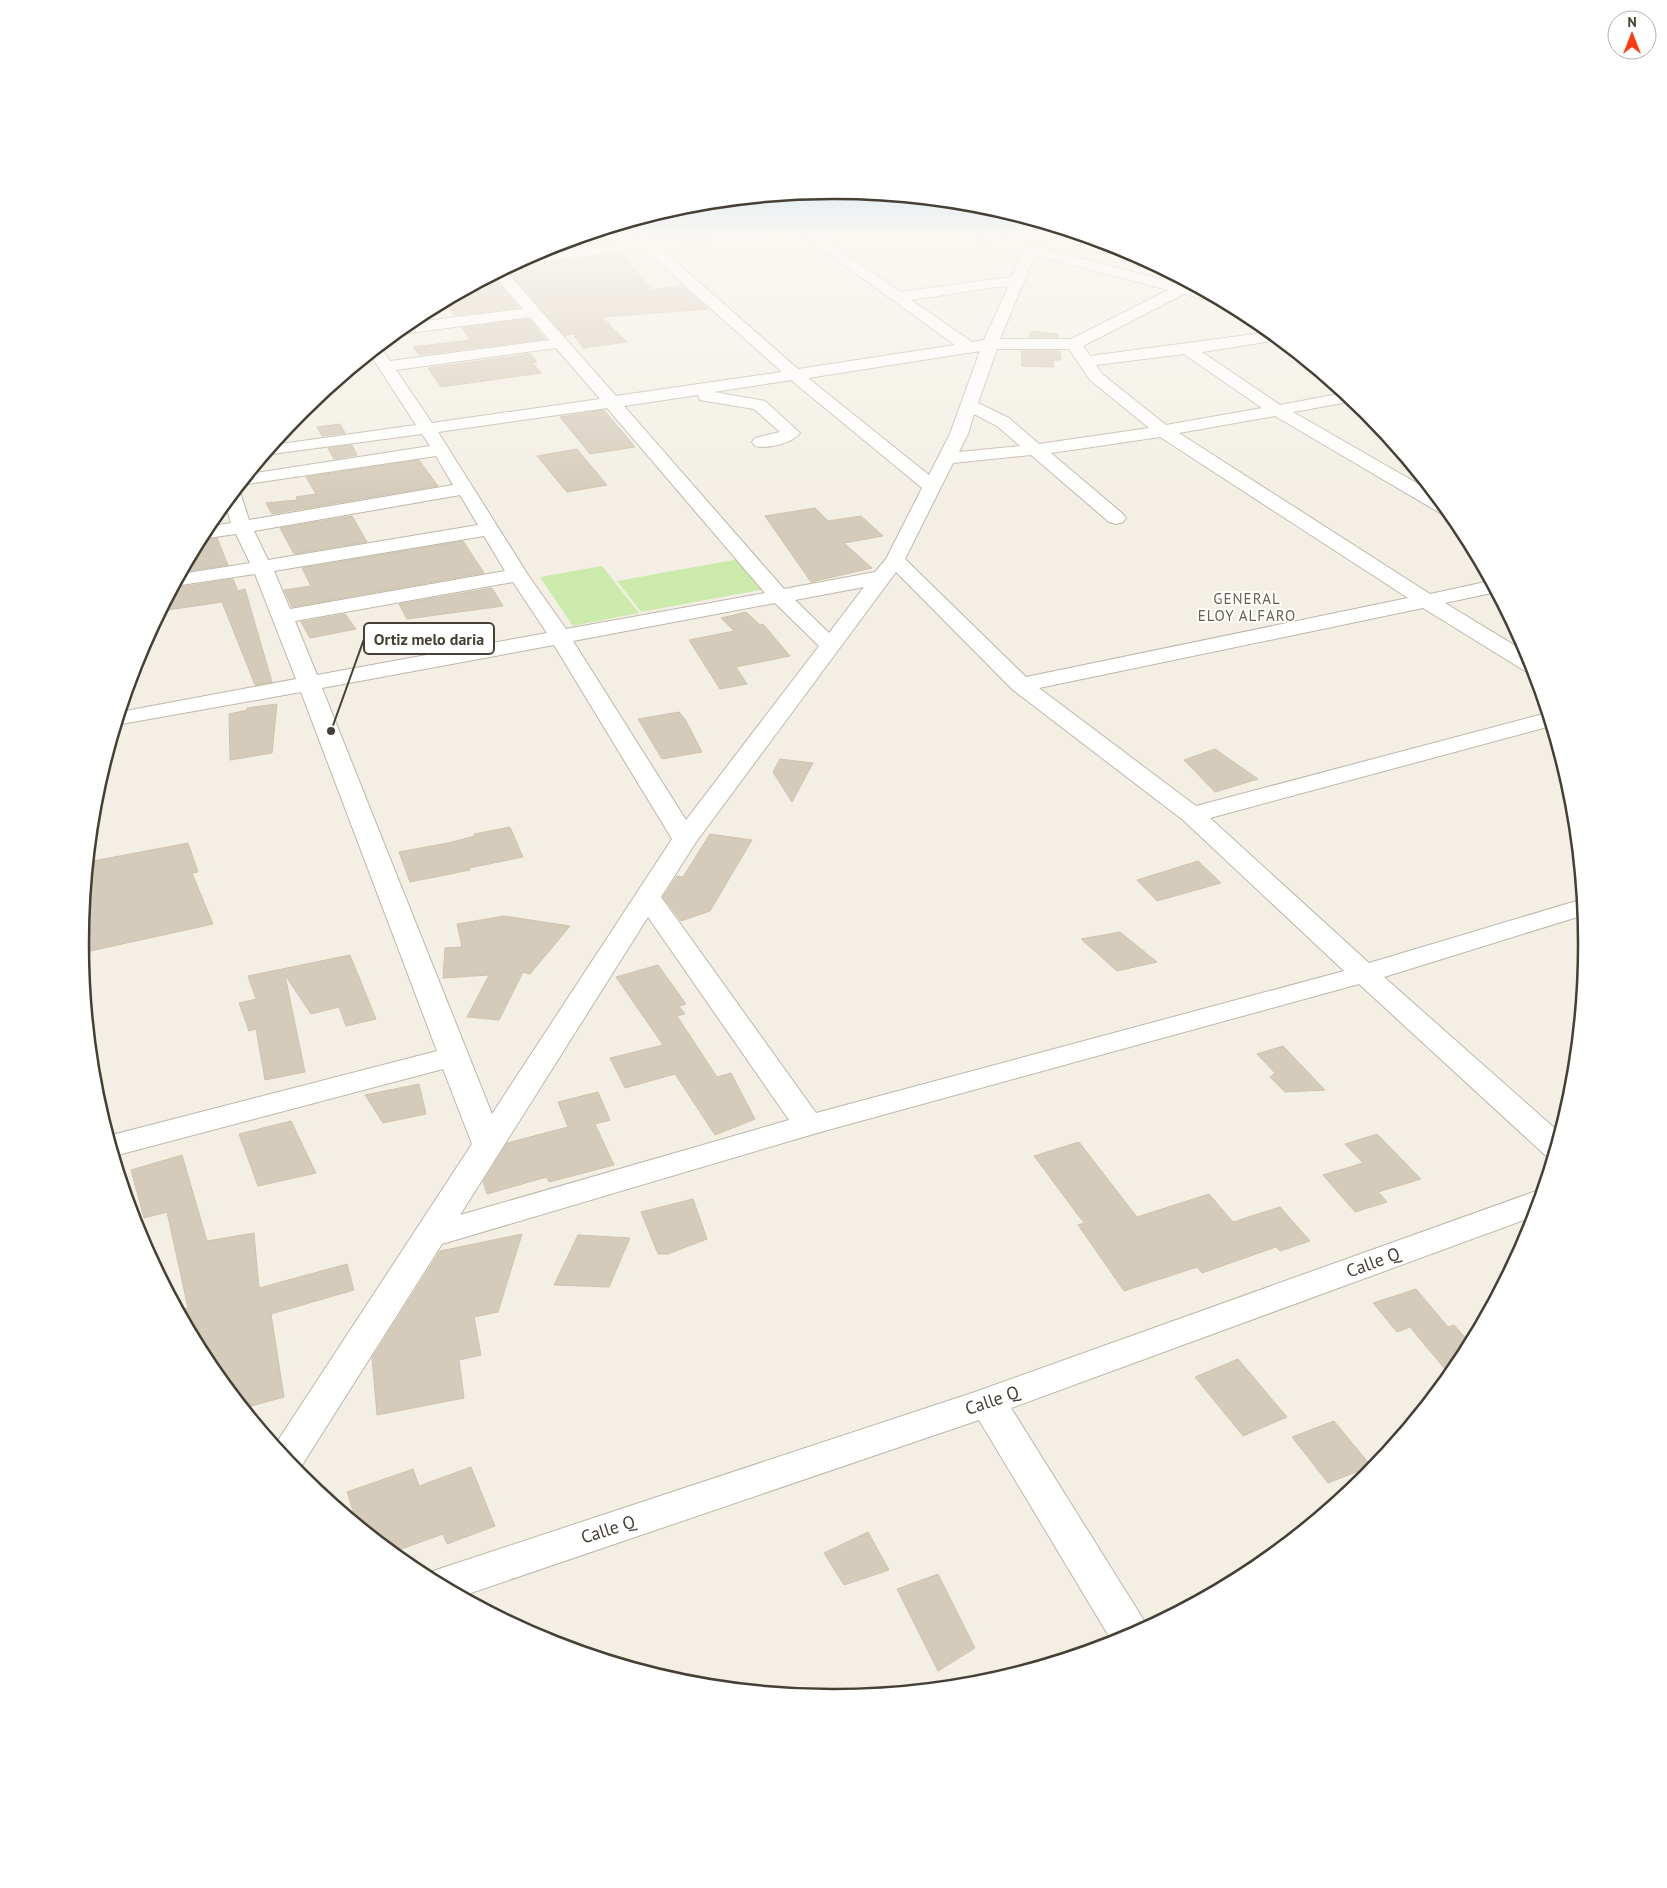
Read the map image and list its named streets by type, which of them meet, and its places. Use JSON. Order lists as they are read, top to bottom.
{
  "streets": {
    "street": ["Calle Q"]
  },
  "districts": ["GENERAL ELOY ALFARO"],
  "places": ["Ortiz melo daria"],
  "north": "top"
}
